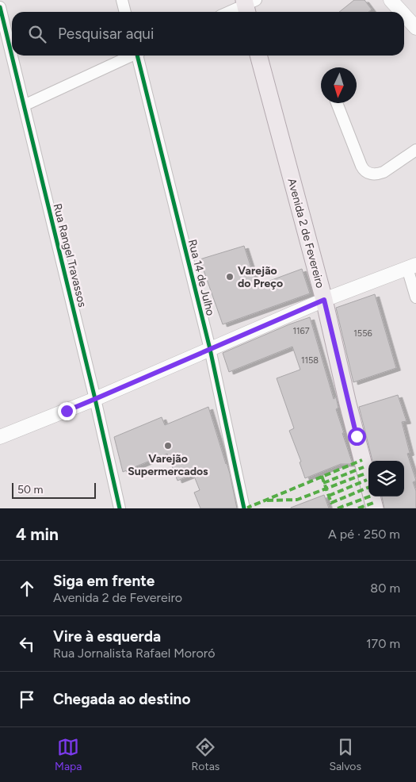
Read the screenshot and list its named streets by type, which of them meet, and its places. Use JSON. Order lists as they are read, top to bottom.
{
  "streets": {
    "main road": ["Avenida 2 de Fevereiro"],
    "street": ["Rua Rangel Travassos", "Rua 14 de Julho"]
  },
  "places": ["Varejão do Preço", "Varejão Supermercados"],
  "house_numbers": ["1167", "1556", "1158"],
  "scale_bar": "50 m",
  "north": "bottom",
  "page": {
    "search": "Pesquisar aqui",
    "scale": "50 m",
    "heading": ["4 min", "A pé · 250 m"],
    "list": [
      ["Siga em frente", "Avenida 2 de Fevereiro", "80 m"],
      ["Vire à esquerda", "Rua Jornalista Rafael Mororó", "170 m"],
      "Chegada ao destino"
    ],
    "nav": ["Mapa", "Rotas", "Salvos"]
  }
}
